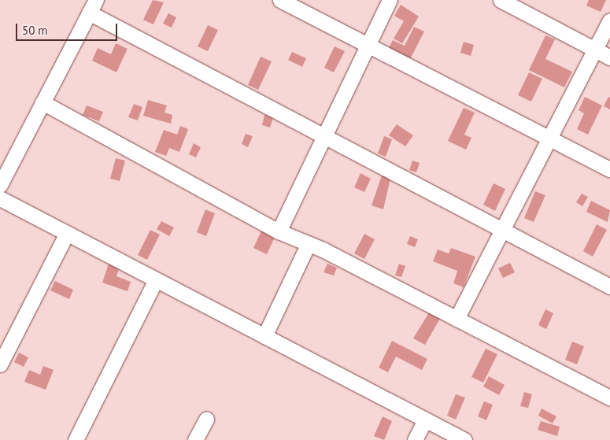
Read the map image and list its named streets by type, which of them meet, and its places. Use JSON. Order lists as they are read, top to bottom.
{
  "scale_bar": "50 m"
}
